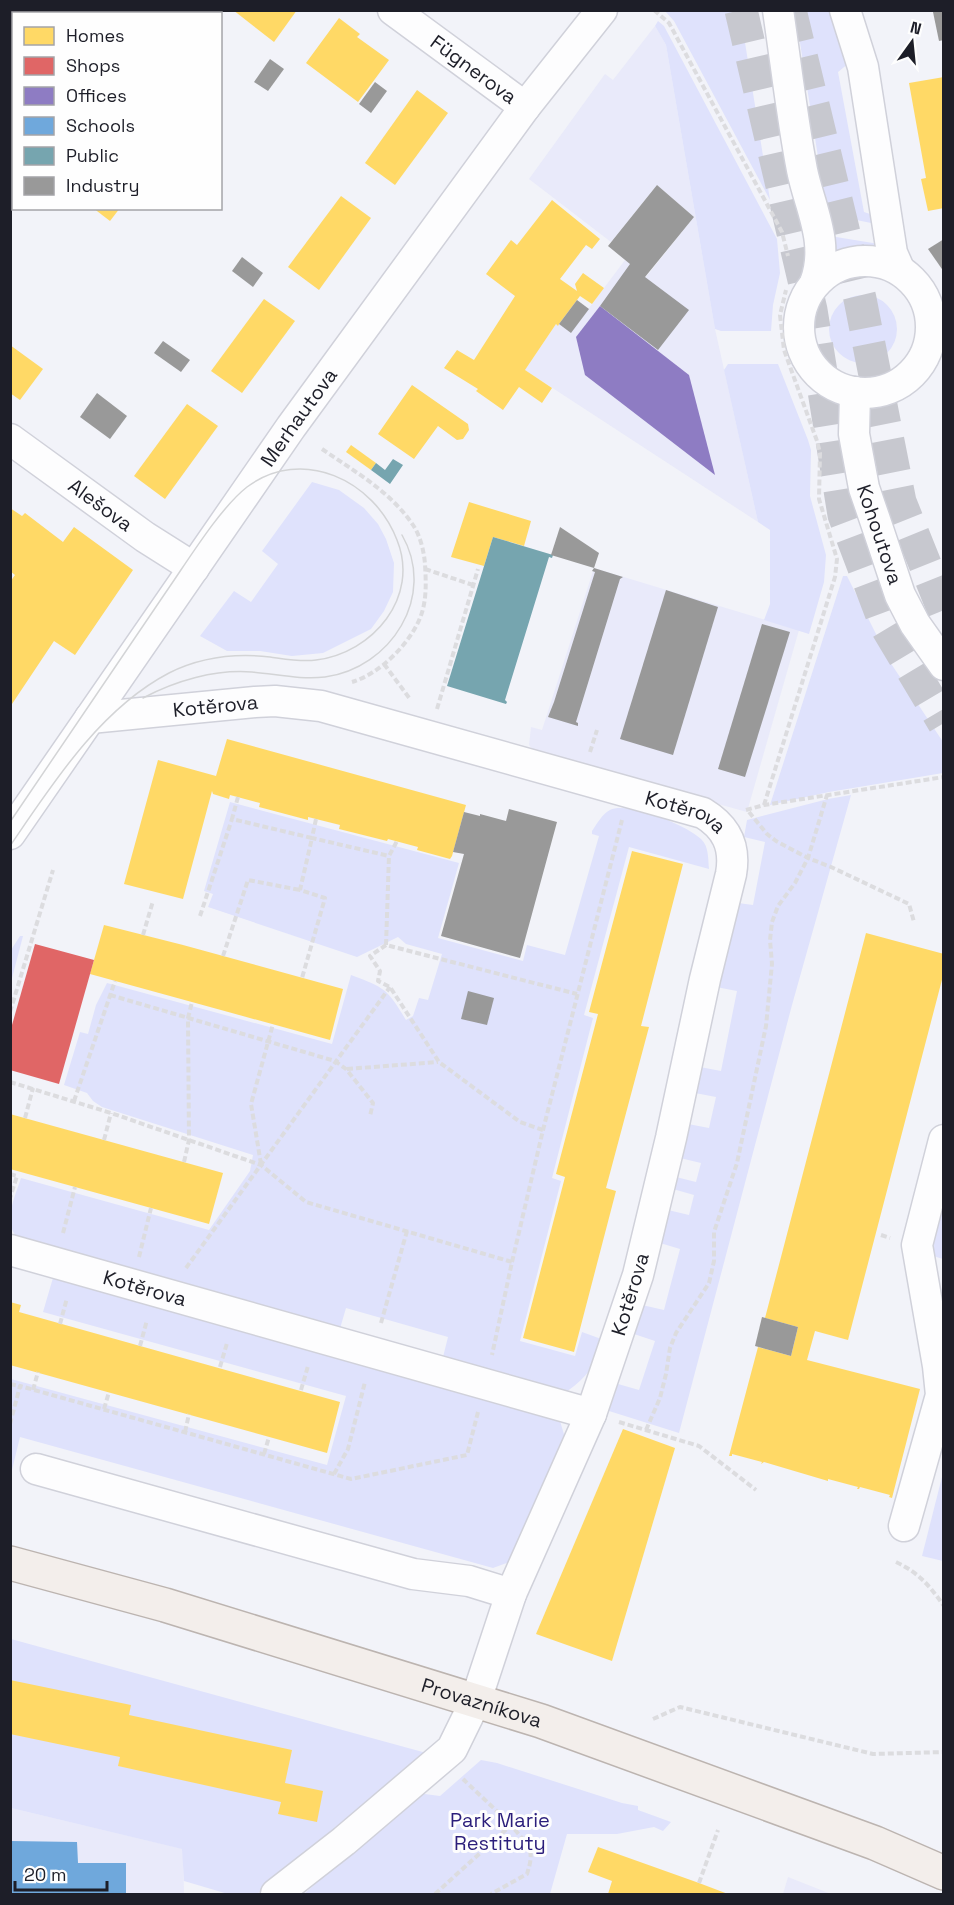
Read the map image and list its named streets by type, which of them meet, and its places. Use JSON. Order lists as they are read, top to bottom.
{
  "streets": {
    "main road": ["Provazníkova"],
    "street": [
      "Fügnerova",
      "Merhautova",
      "Alešova",
      "Kohoutova",
      "Kotěrova"
    ]
  },
  "crossings": [
    ["Fügnerova", "Merhautova"],
    ["Merhautova", "Alešova"],
    ["Merhautova", "Kotěrova"],
    ["Kotěrova", "Provazníkova"]
  ],
  "parks": ["Park Marie Restituty"],
  "legend": [
    "Homes",
    "Shops",
    "Offices",
    "Schools",
    "Public",
    "Industry"
  ],
  "scale_bar": "20 m",
  "north": "top"
}
